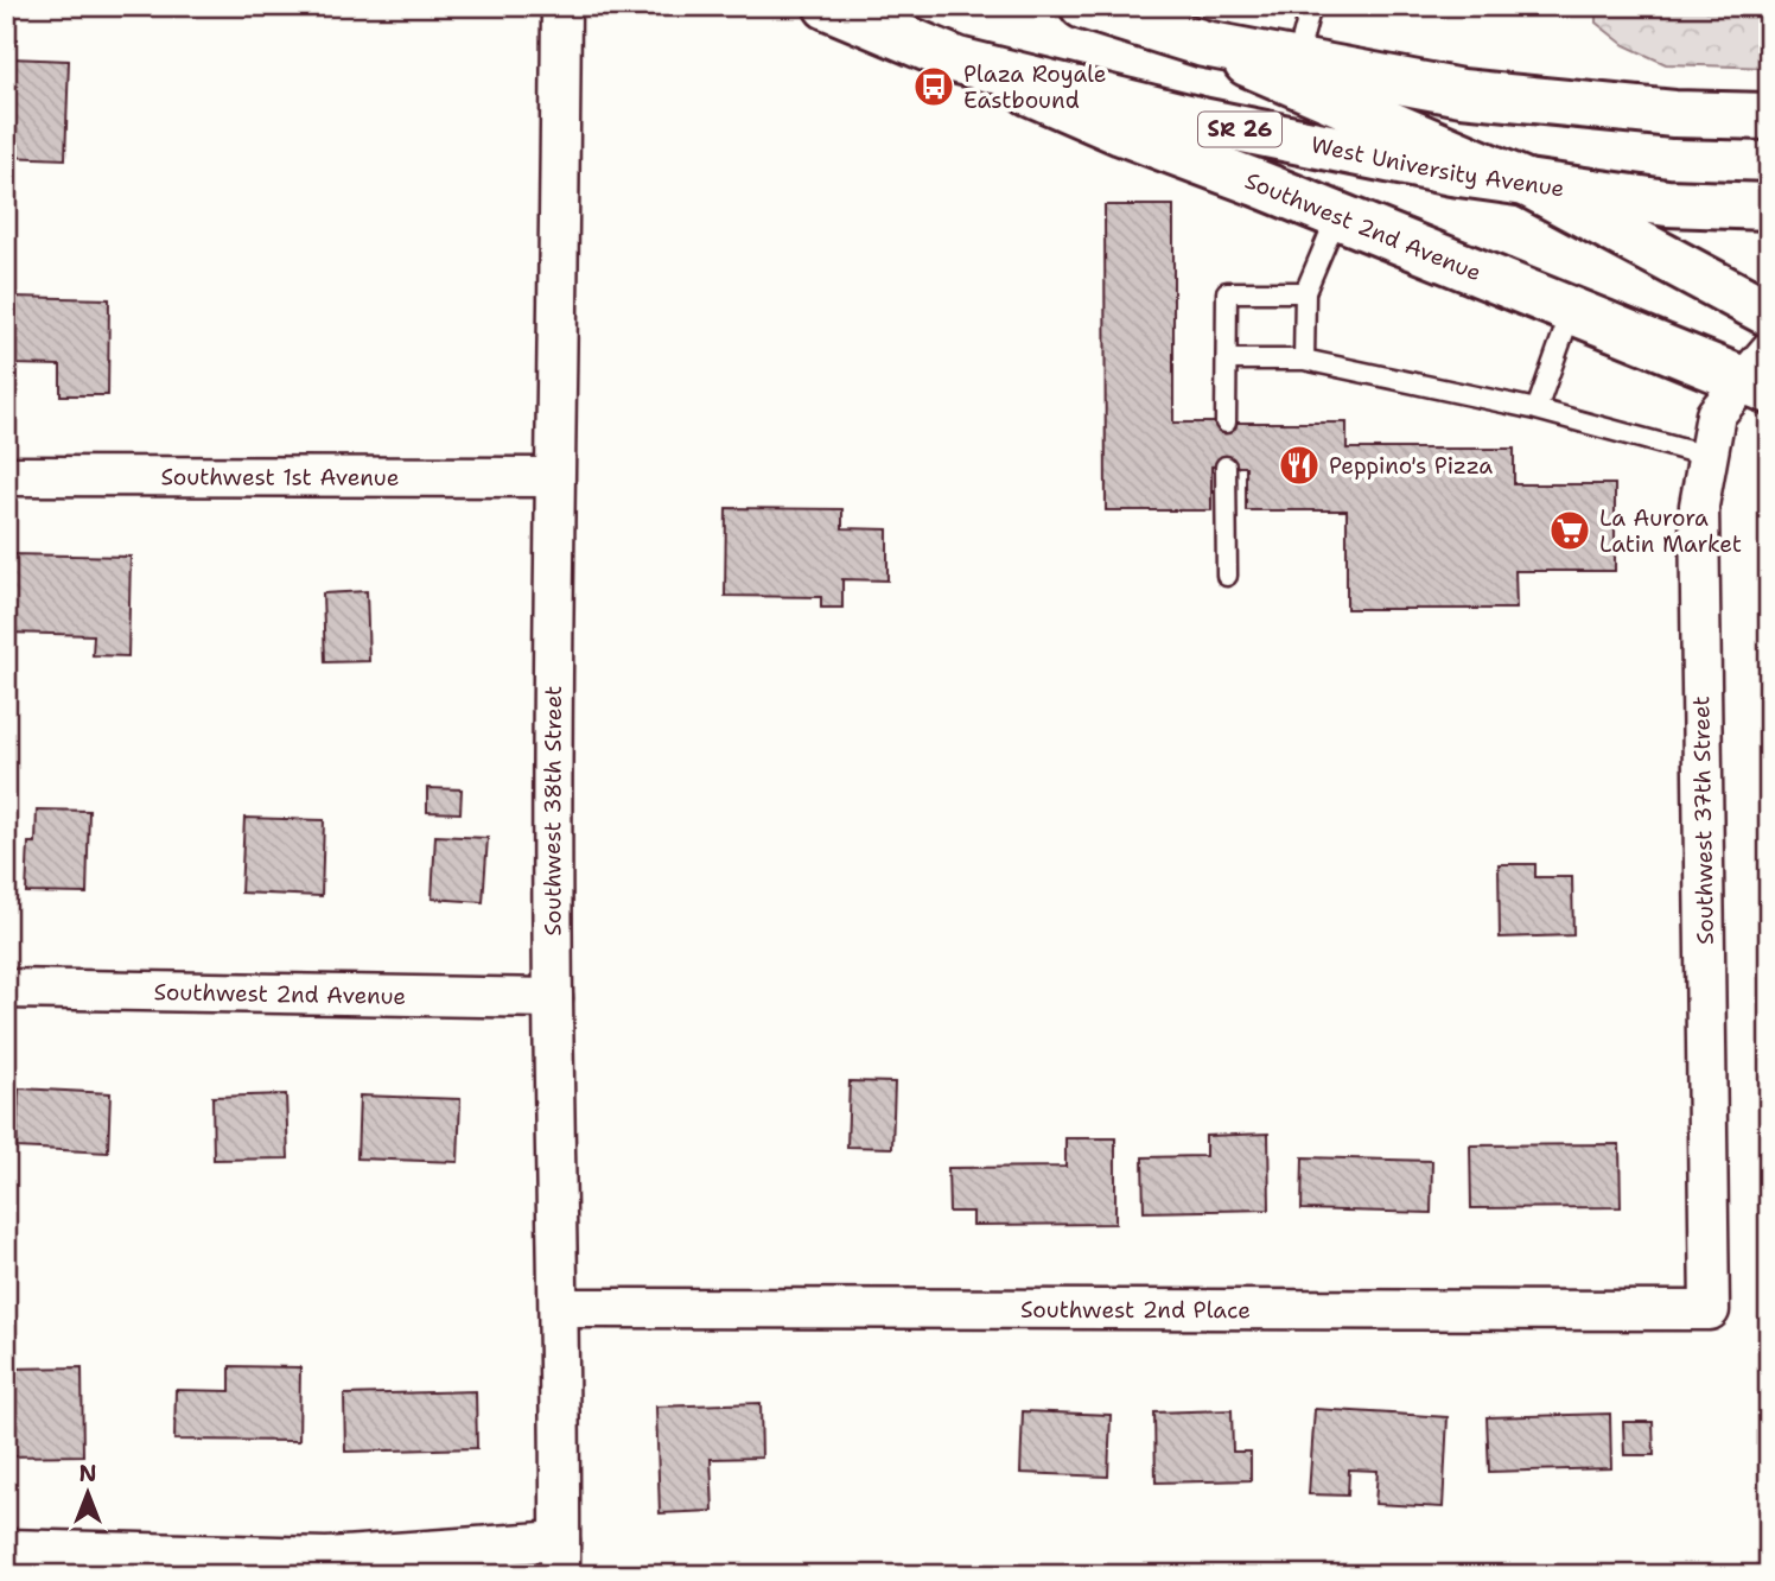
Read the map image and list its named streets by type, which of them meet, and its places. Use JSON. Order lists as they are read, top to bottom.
{
  "streets": {
    "main road": ["SR 26", "West University Avenue", "Southwest 2nd Avenue"],
    "street": [
      "Southwest 1st Avenue",
      "Southwest 38th Street",
      "Southwest 37th Street",
      "Southwest 2nd Place"
    ]
  },
  "crossings": [
    ["West University Avenue", "Southwest 2nd Avenue"],
    ["Southwest 2nd Avenue", "Southwest 38th Street"],
    ["Southwest 2nd Avenue", "Southwest 37th Street"],
    ["Southwest 1st Avenue", "Southwest 38th Street"],
    ["Southwest 38th Street", "Southwest 2nd Place"],
    ["Southwest 37th Street", "Southwest 2nd Place"]
  ],
  "places": {
    "bus stop": ["Plaza Royale Eastbound"],
    "restaurant": ["Peppino's Pizza"],
    "supermarket": ["La Aurora Latin Market"]
  },
  "north": "top"
}
